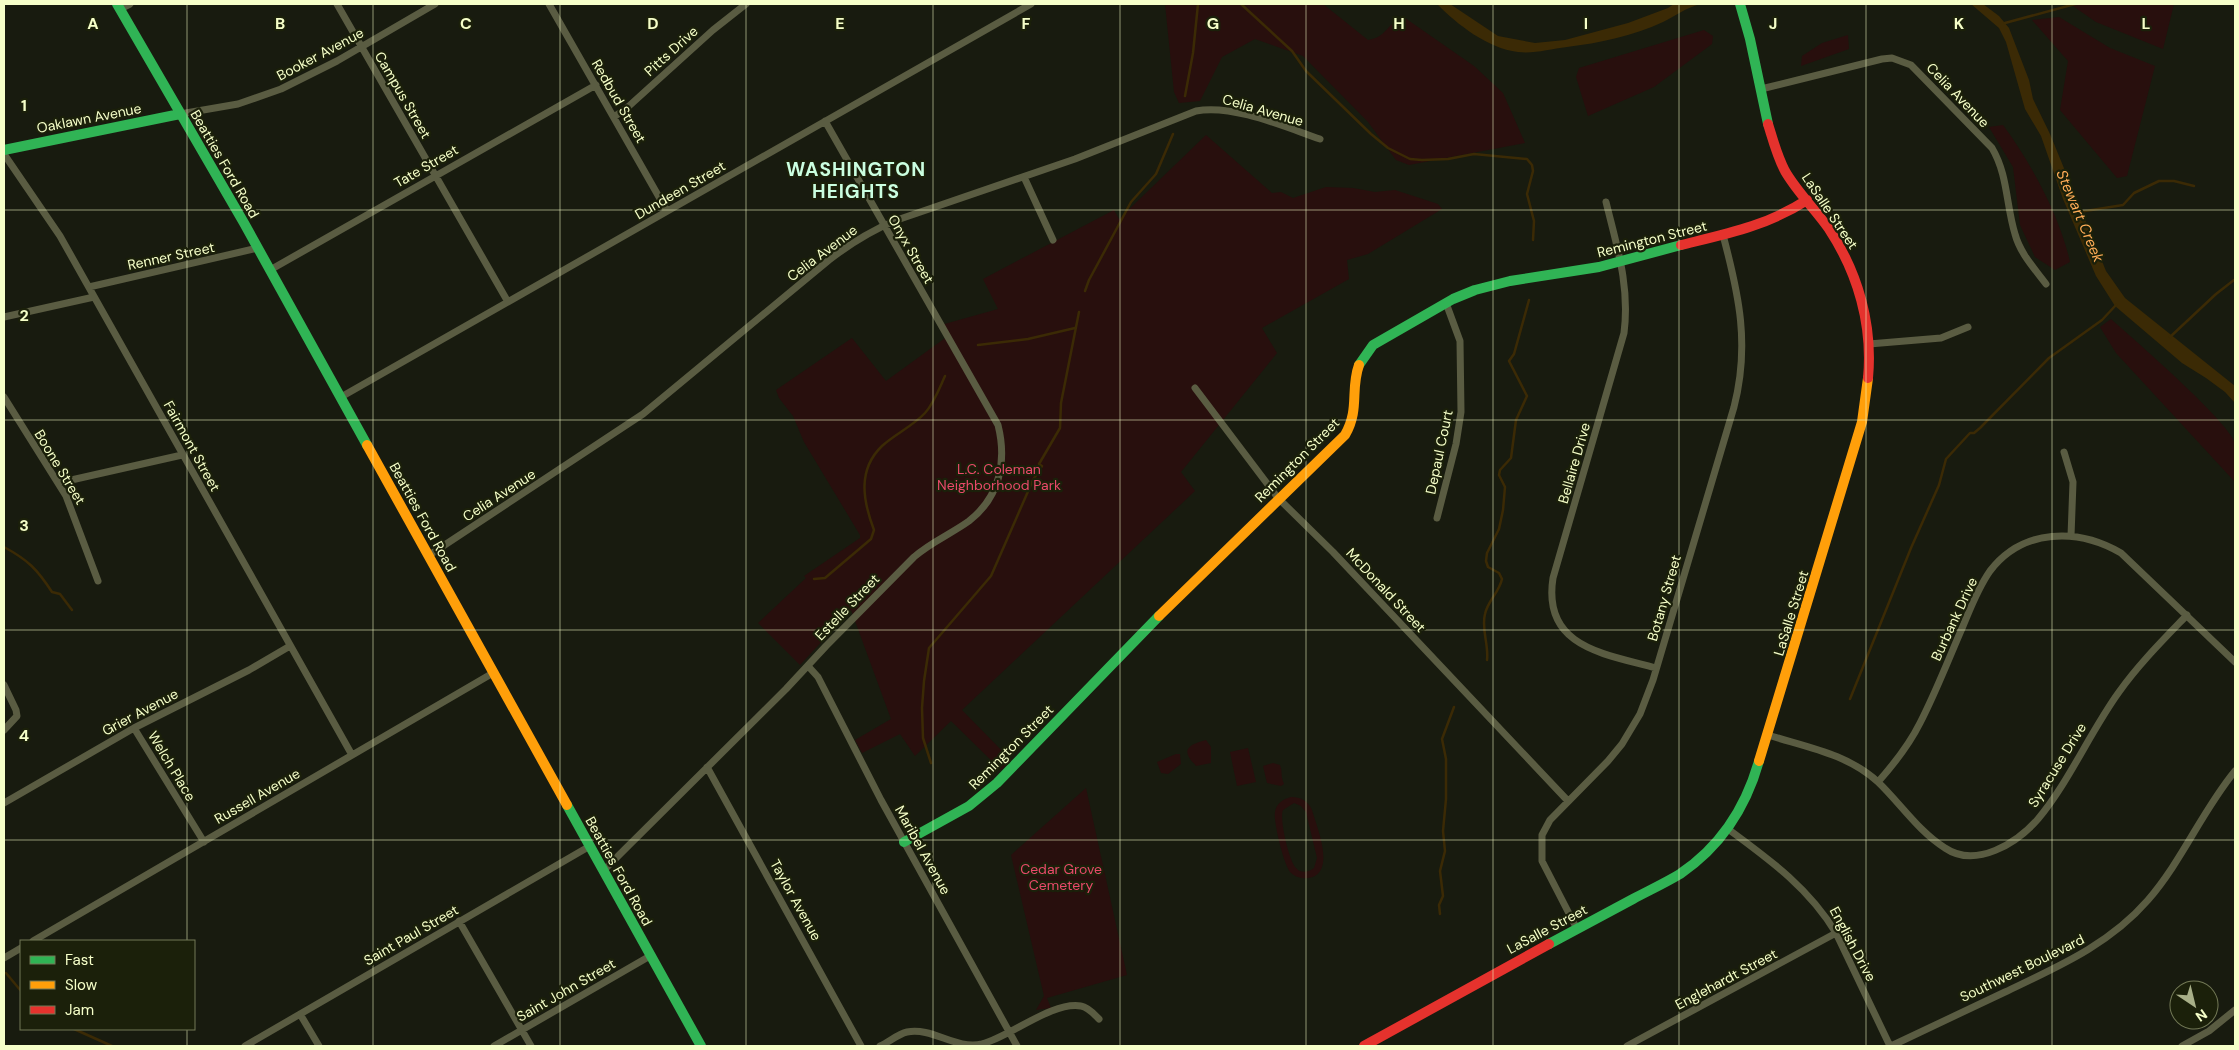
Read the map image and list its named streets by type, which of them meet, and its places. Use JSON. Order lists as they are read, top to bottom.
{
  "streets": {
    "street": [
      "Pitts Drive",
      "Booker Avenue",
      "Campus Street",
      "Celia Avenue",
      "Redbud Street",
      "Oaklawn Avenue",
      "Beatties Ford Road",
      "Tate Street",
      "Dundeen Street",
      "LaSalle Street",
      "Remington Street",
      "Onyx Street",
      "Renner Street",
      "Fairmont Street",
      "Depaul Court",
      "Bellaire Drive",
      "Boone Street",
      "McDonald Street",
      "Botany Street",
      "Estelle Street",
      "Burbank Drive",
      "Grier Avenue",
      "Syracuse Drive",
      "Welch Place",
      "Russell Avenue",
      "Maribel Avenue",
      "Taylor Avenue",
      "Saint Paul Street",
      "English Drive",
      "Southwest Boulevard",
      "Englehardt Street",
      "Saint John Street"
    ]
  },
  "crossings": [
    ["Pitts Drive", "Redbud Street"],
    ["Booker Avenue", "Campus Street"],
    ["Booker Avenue", "Oaklawn Avenue"],
    ["Booker Avenue", "Beatties Ford Road"],
    ["Campus Street", "Tate Street"],
    ["Campus Street", "Dundeen Street"],
    ["Celia Avenue", "Beatties Ford Road"],
    ["Celia Avenue", "LaSalle Street"],
    ["Celia Avenue", "Onyx Street"],
    ["Redbud Street", "Tate Street"],
    ["Redbud Street", "Dundeen Street"],
    ["Oaklawn Avenue", "Beatties Ford Road"],
    ["Beatties Ford Road", "Tate Street"],
    ["Beatties Ford Road", "Dundeen Street"],
    ["Beatties Ford Road", "Renner Street"],
    ["Beatties Ford Road", "Estelle Street"],
    ["Beatties Ford Road", "Russell Avenue"],
    ["Beatties Ford Road", "Saint Paul Street"],
    ["Beatties Ford Road", "Saint John Street"],
    ["Dundeen Street", "Onyx Street"],
    ["LaSalle Street", "Remington Street"],
    ["LaSalle Street", "Botany Street"],
    ["LaSalle Street", "Syracuse Drive"],
    ["LaSalle Street", "English Drive"],
    ["Remington Street", "Depaul Court"],
    ["Remington Street", "Bellaire Drive"],
    ["Remington Street", "McDonald Street"],
    ["Remington Street", "Botany Street"],
    ["Remington Street", "Maribel Avenue"],
    ["Onyx Street", "Estelle Street"],
    ["Renner Street", "Fairmont Street"],
    ["Fairmont Street", "Grier Avenue"],
    ["Fairmont Street", "Russell Avenue"],
    ["Bellaire Drive", "Botany Street"],
    ["McDonald Street", "Botany Street"],
    ["Estelle Street", "Maribel Avenue"],
    ["Estelle Street", "Taylor Avenue"],
    ["Burbank Drive", "Syracuse Drive"],
    ["Grier Avenue", "Welch Place"],
    ["Welch Place", "Russell Avenue"],
    ["English Drive", "Southwest Boulevard"],
    ["English Drive", "Englehardt Street"]
  ],
  "districts": ["WASHINGTON HEIGHTS"],
  "water": ["Stewart Creek"],
  "parks": ["L.C. Coleman Neighborhood Park", "Cedar Grove Cemetery"],
  "legend": ["Fast", "Slow", "Jam"],
  "north": "bottom right",
  "grid": {
    "columns": [
      "A",
      "B",
      "C",
      "D",
      "E",
      "F",
      "G",
      "H",
      "I",
      "J",
      "K",
      "L"
    ],
    "rows": [
      "1",
      "2",
      "3",
      "4"
    ]
  }
}
